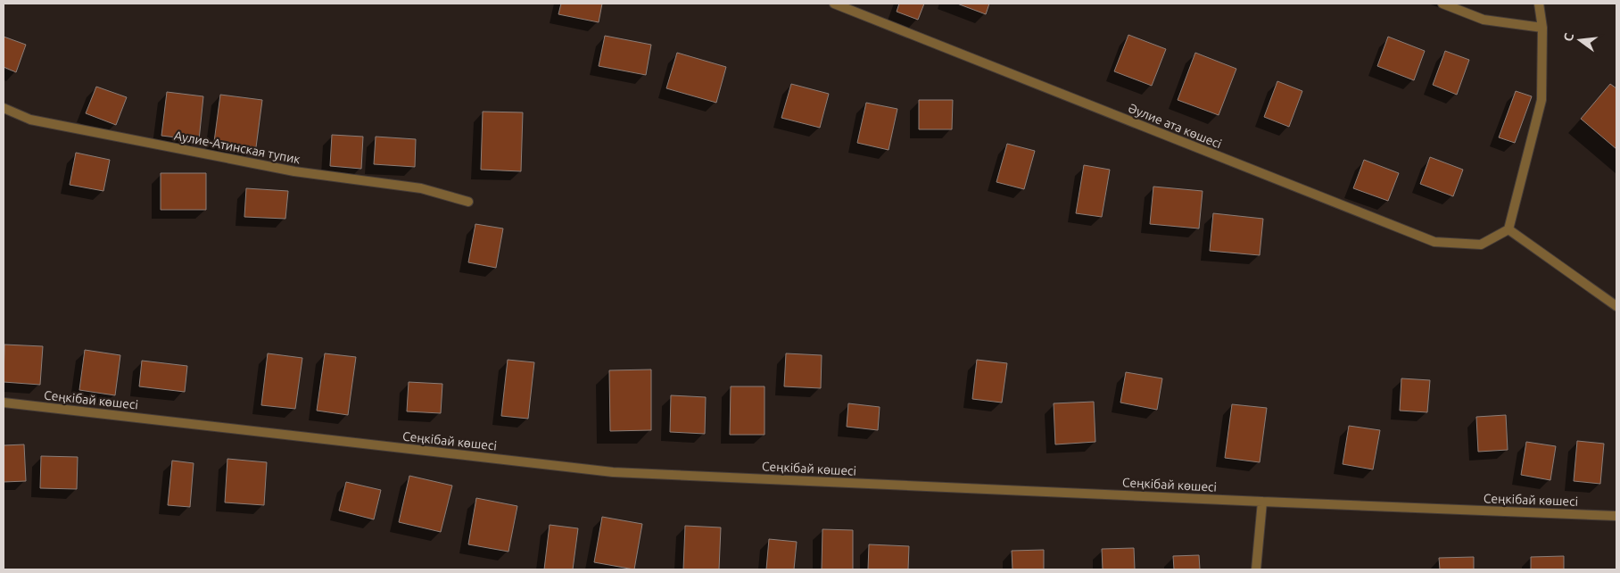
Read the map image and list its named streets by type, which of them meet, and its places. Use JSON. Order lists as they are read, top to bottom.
{
  "streets": {
    "street": ["Әулие ата көшесі", "Аулие-Атинская тупик", "Сеңкібай көшесі"]
  },
  "north": "left"
}
